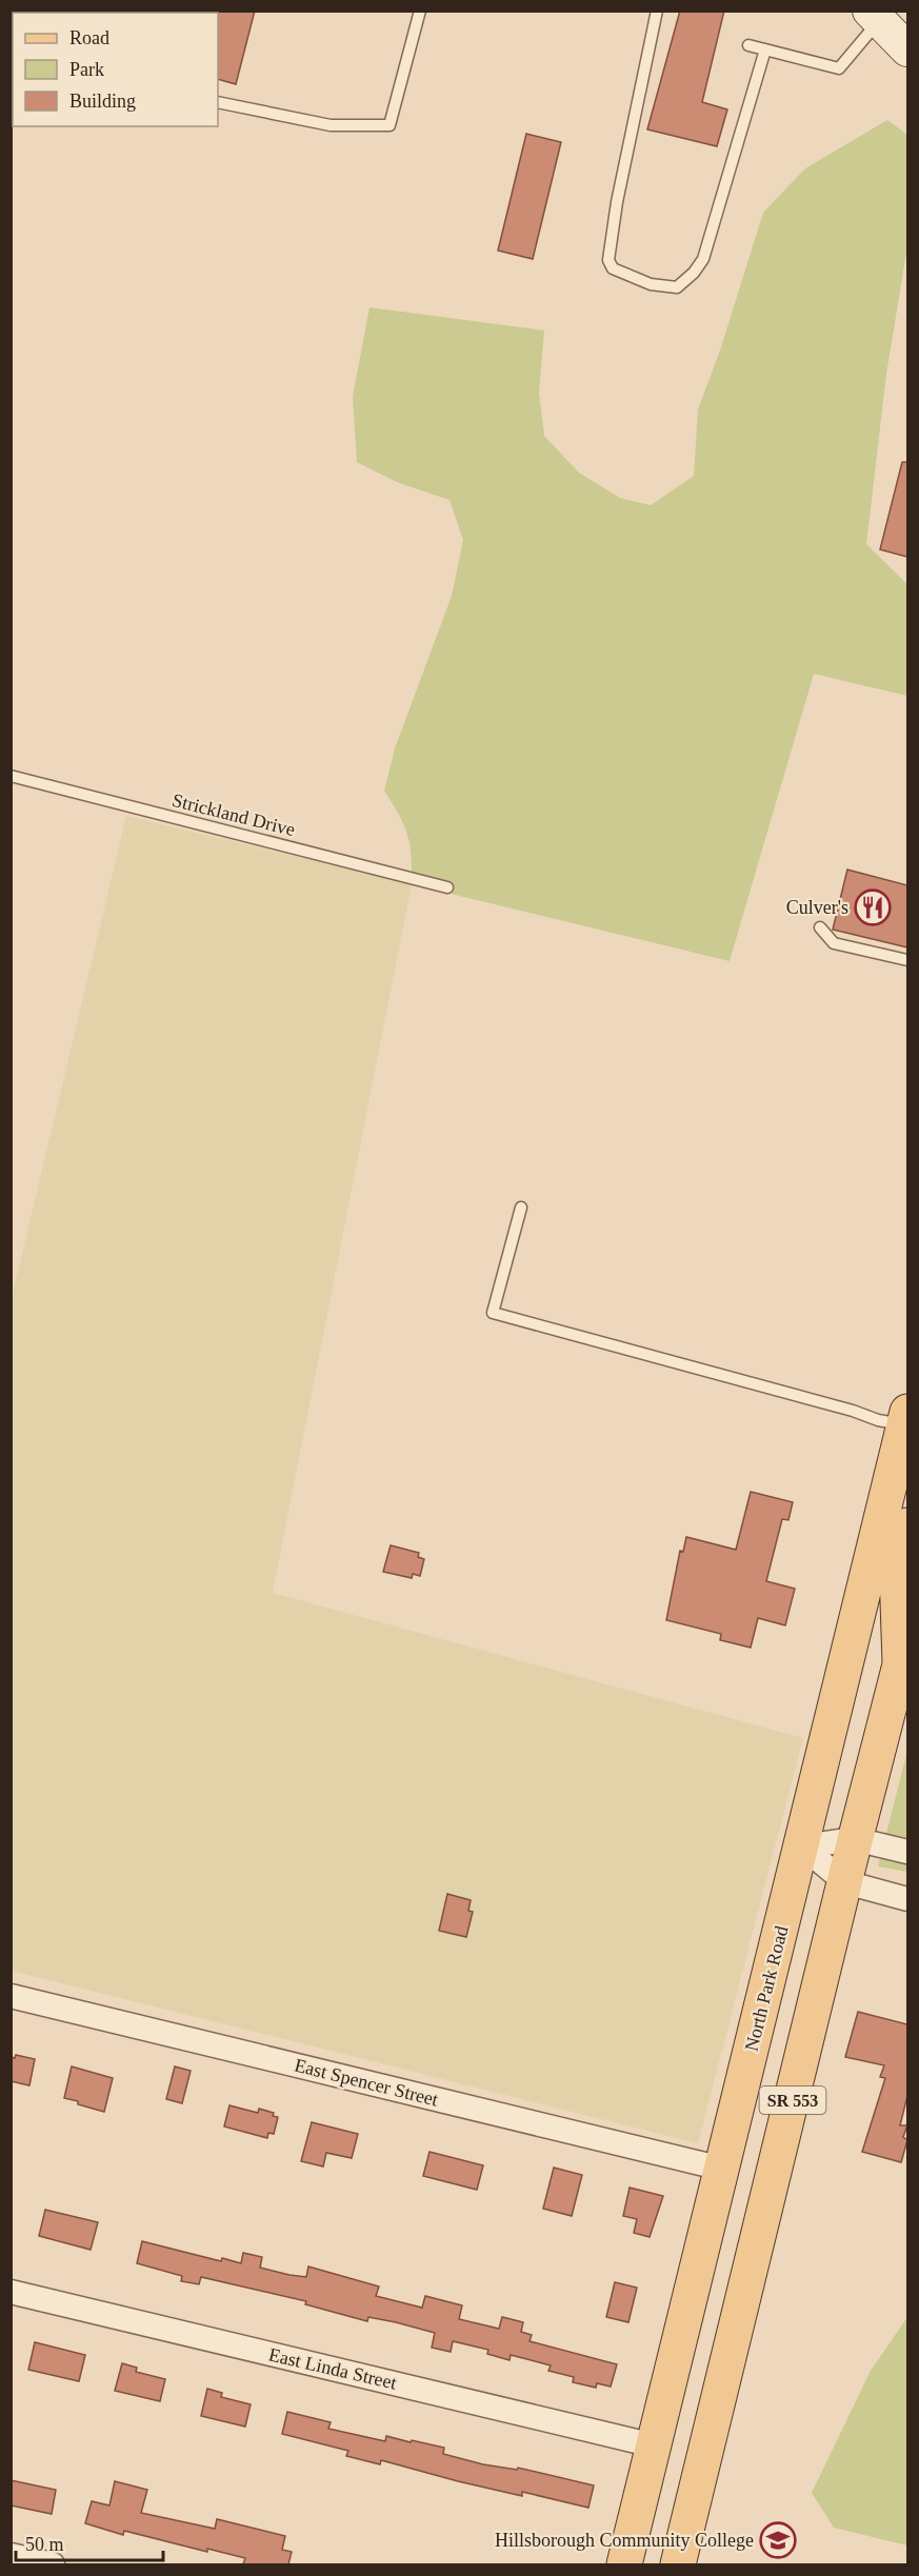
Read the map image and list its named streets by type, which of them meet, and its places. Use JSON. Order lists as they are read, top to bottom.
{
  "streets": {
    "main road": ["North Park Road", "SR 553"],
    "street": ["East Spencer Street", "East Linda Street"],
    "lane": ["Strickland Drive"]
  },
  "crossings": [
    ["North Park Road", "East Spencer Street"],
    ["North Park Road", "East Linda Street"]
  ],
  "places": {
    "restaurant": ["Culver's"],
    "school or university": ["Hillsborough Community College"]
  },
  "legend": ["Road", "Park", "Building"],
  "scale_bar": "50 m"
}
